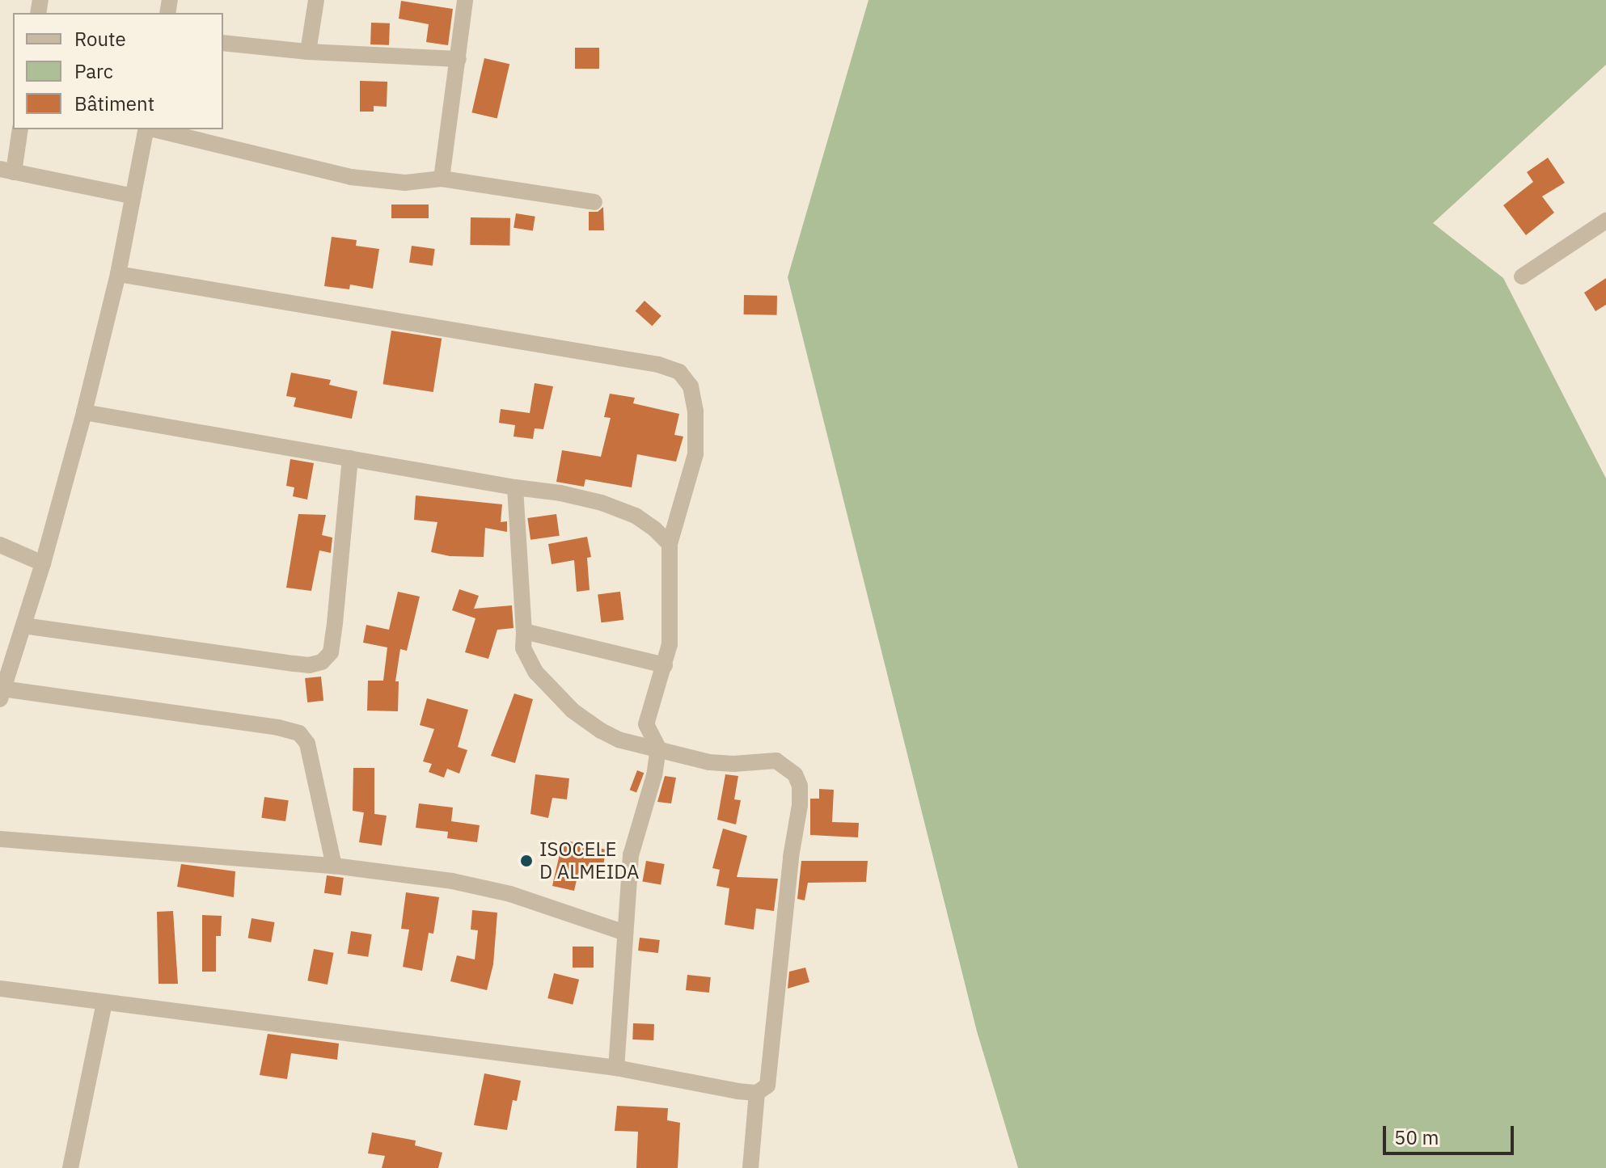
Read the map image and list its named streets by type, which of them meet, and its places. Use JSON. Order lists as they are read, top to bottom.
{
  "places": ["ISOCELE D ALMEIDA"],
  "legend": ["Route", "Parc", "Bâtiment"],
  "scale_bar": "50 m"
}
